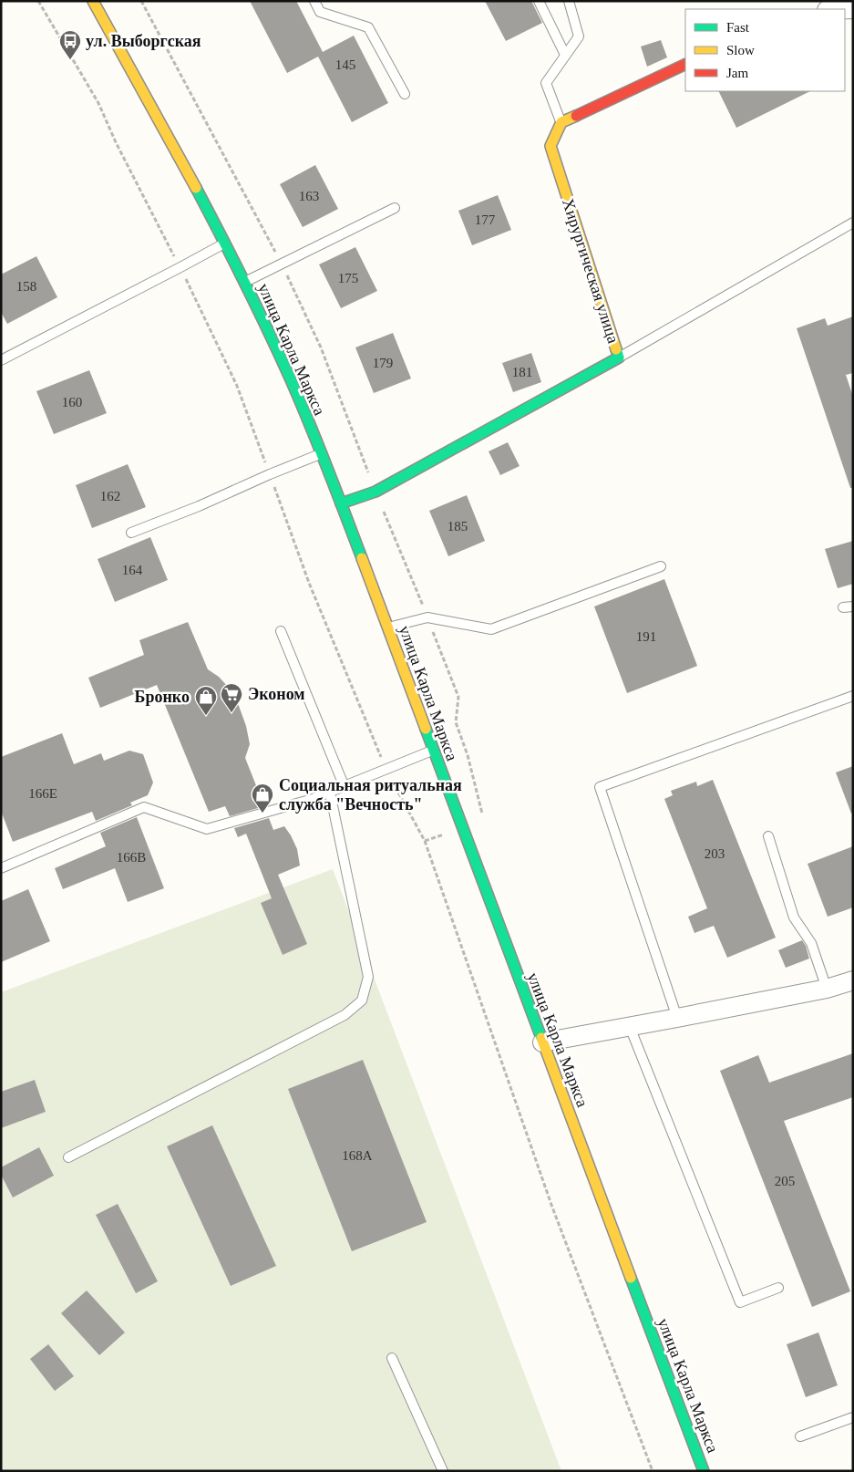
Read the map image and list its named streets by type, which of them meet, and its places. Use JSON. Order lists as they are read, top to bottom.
{
  "streets": {
    "main road": ["Хирургическая улица", "улица Карла Маркса"]
  },
  "crossings": [
    ["Хирургическая улица", "улица Карла Маркса"]
  ],
  "places": {
    "bus stop": ["ул. Выборгская"],
    "supermarket": ["Эконом"],
    "shop": ["Бронко", "Социальная ритуальная служба \"Вечность\""]
  },
  "house_numbers": [
    "145",
    "163",
    "177",
    "175",
    "158",
    "179",
    "181",
    "160",
    "162",
    "185",
    "164",
    "191",
    "166Е",
    "203",
    "166В",
    "168А",
    "205"
  ],
  "legend": ["Fast", "Slow", "Jam"]
}
